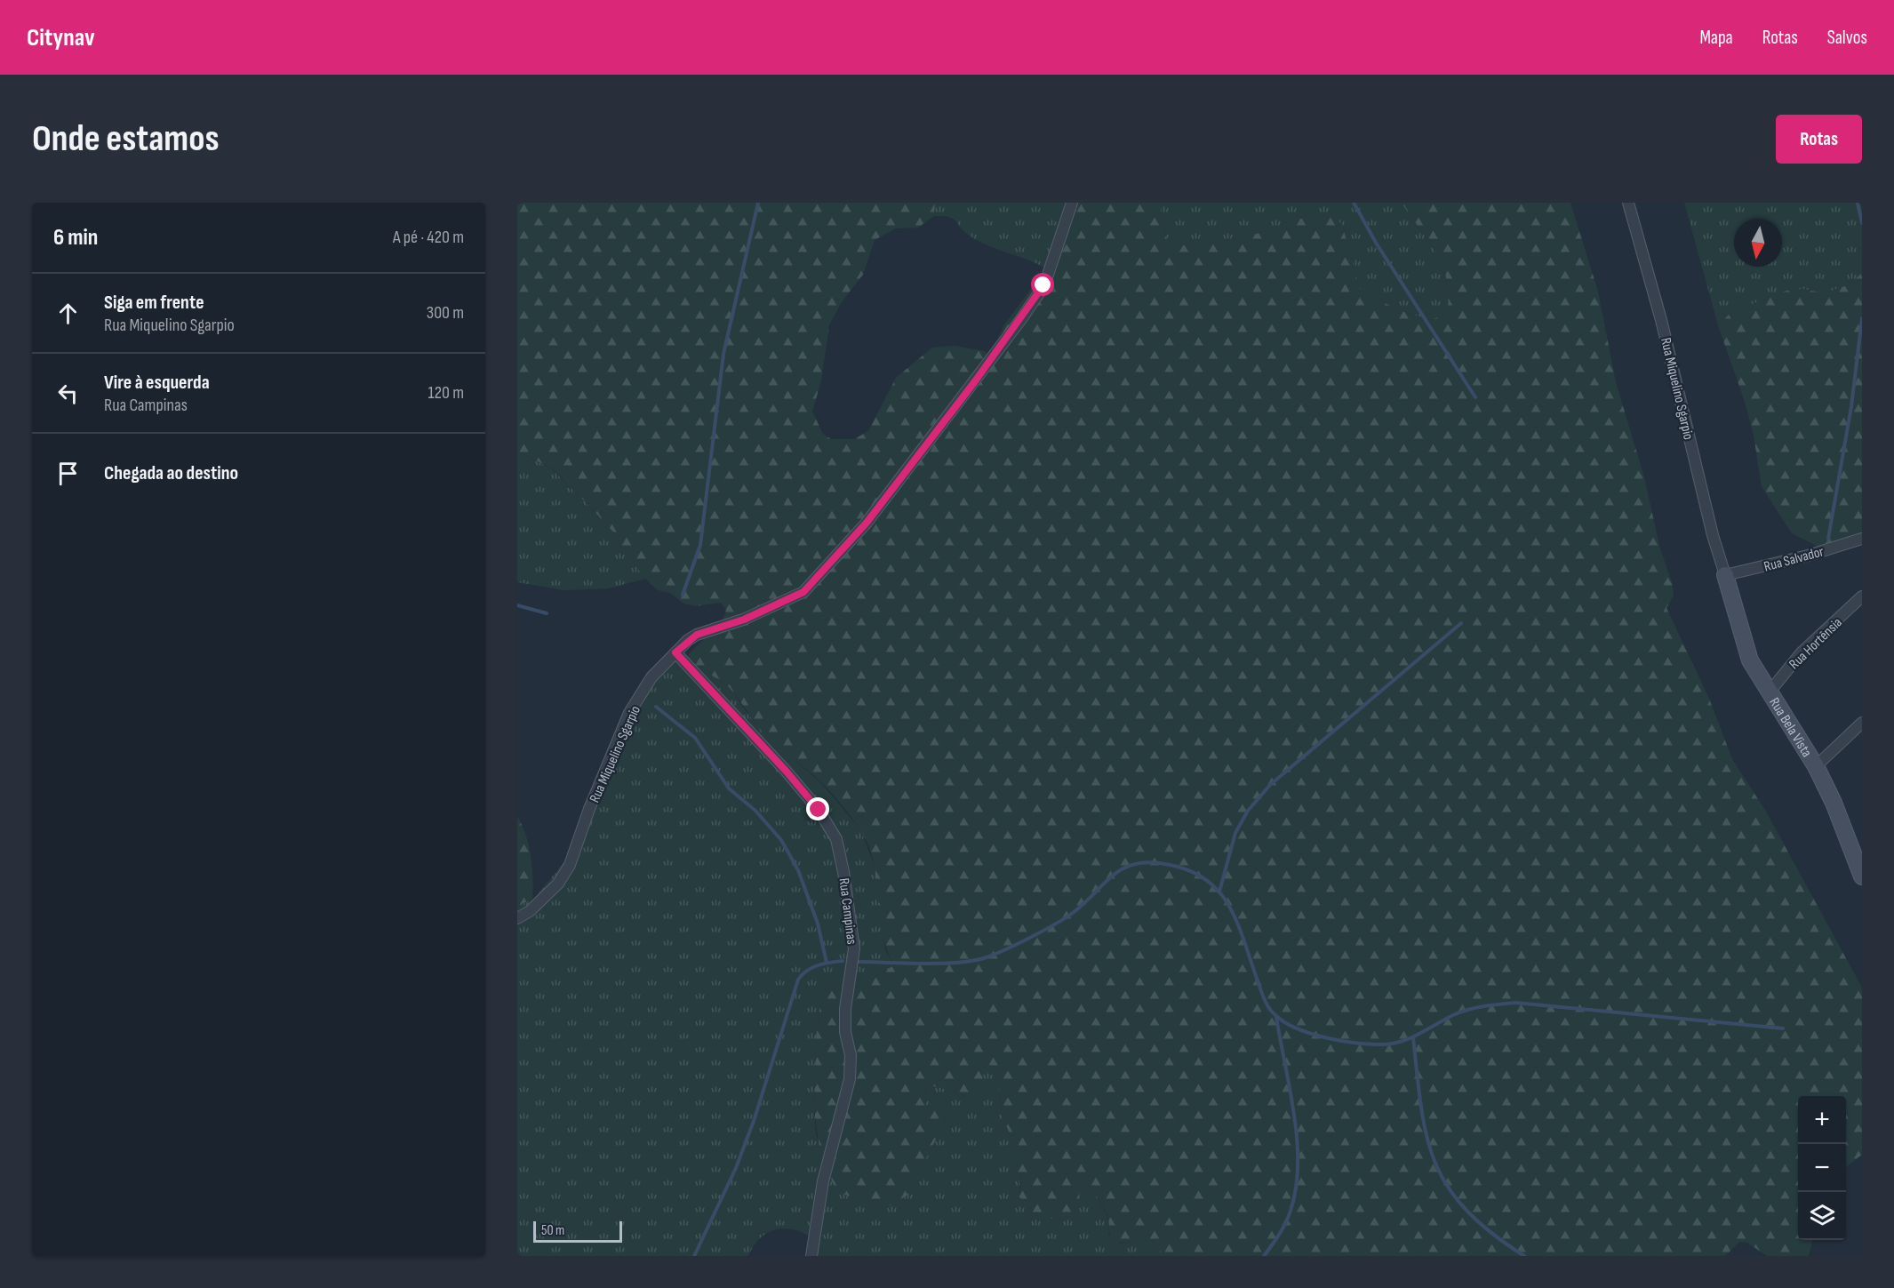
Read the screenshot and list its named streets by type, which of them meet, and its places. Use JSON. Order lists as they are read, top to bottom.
{
  "streets": {
    "street": [
      "Rua Miquelino Sgarpio",
      "Rua Salvador",
      "Rua Hortênsia",
      "Rua Bela Vista",
      "Rua Campinas"
    ]
  },
  "crossings": [
    ["Rua Miquelino Sgarpio", "Rua Salvador"],
    ["Rua Miquelino Sgarpio", "Rua Bela Vista"],
    ["Rua Miquelino Sgarpio", "Rua Campinas"],
    ["Rua Salvador", "Rua Bela Vista"],
    ["Rua Hortênsia", "Rua Bela Vista"]
  ],
  "scale_bar": "50 m",
  "north": "bottom",
  "page": {
    "header": "Citynav",
    "nav": ["Mapa", "Rotas", "Salvos"],
    "buttons": "Rotas",
    "title": "Onde estamos",
    "heading": ["6 min", "A pé · 420 m"],
    "list": [
      ["Siga em frente", "Rua Miquelino Sgarpio", "300 m"],
      ["Vire à esquerda", "Rua Campinas", "120 m"],
      "Chegada ao destino"
    ],
    "map_buttons": ["+", "−"],
    "scale": "50 m"
  }
}
